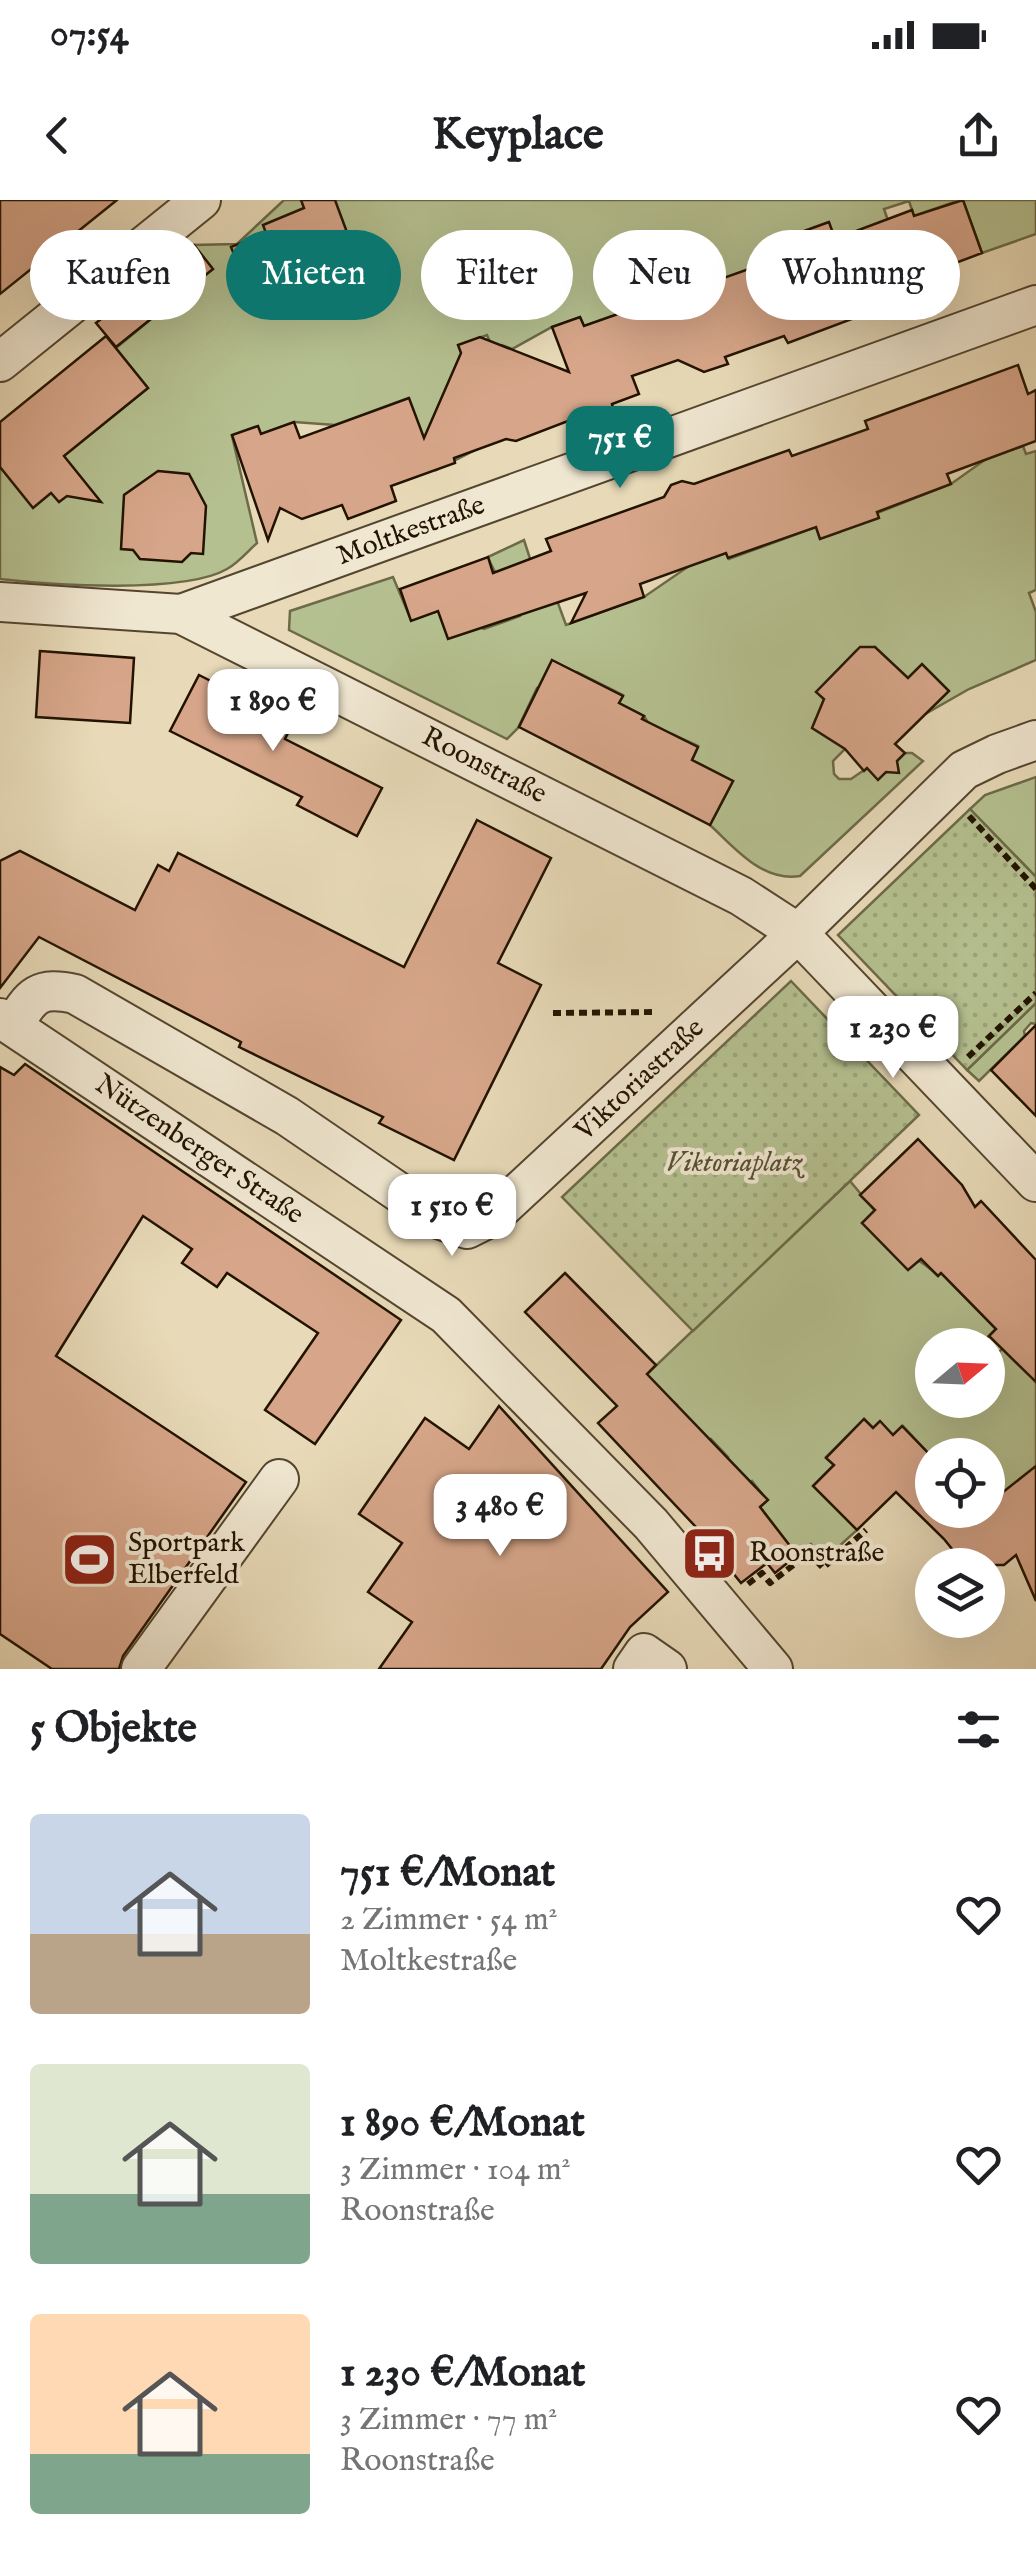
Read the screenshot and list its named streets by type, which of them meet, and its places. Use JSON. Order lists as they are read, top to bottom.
{
  "streets": {
    "street": [
      "Moltkestraße",
      "Roonstraße",
      "Viktoriastraße",
      "Nützenberger Straße"
    ]
  },
  "crossings": [
    ["Moltkestraße", "Roonstraße"],
    ["Roonstraße", "Viktoriastraße"],
    ["Viktoriastraße", "Nützenberger Straße"]
  ],
  "parks": ["Viktoriaplatz"],
  "places": {
    "bus stop": ["Roonstraße"],
    "sports": ["Sportpark Elberfeld"]
  },
  "north": "right",
  "page": {
    "status": "07:54",
    "header": "Keyplace",
    "chip": [
      "Kaufen",
      "Mieten",
      "Filter",
      "Neu",
      "Wohnung"
    ],
    "price": [
      "751 €",
      "1 890 €",
      "1 230 €",
      "1 510 €",
      "3 480 €"
    ],
    "heading": "5 Objekte",
    "list": [
      {
        "name": "751 €/Monat",
        "note": "2 Zimmer · 54 m² · Moltkestraße"
      },
      {
        "name": "1 890 €/Monat",
        "note": "3 Zimmer · 104 m² · Roonstraße"
      },
      {
        "name": "1 230 €/Monat",
        "note": "3 Zimmer · 77 m² · Roonstraße"
      }
    ]
  }
}
